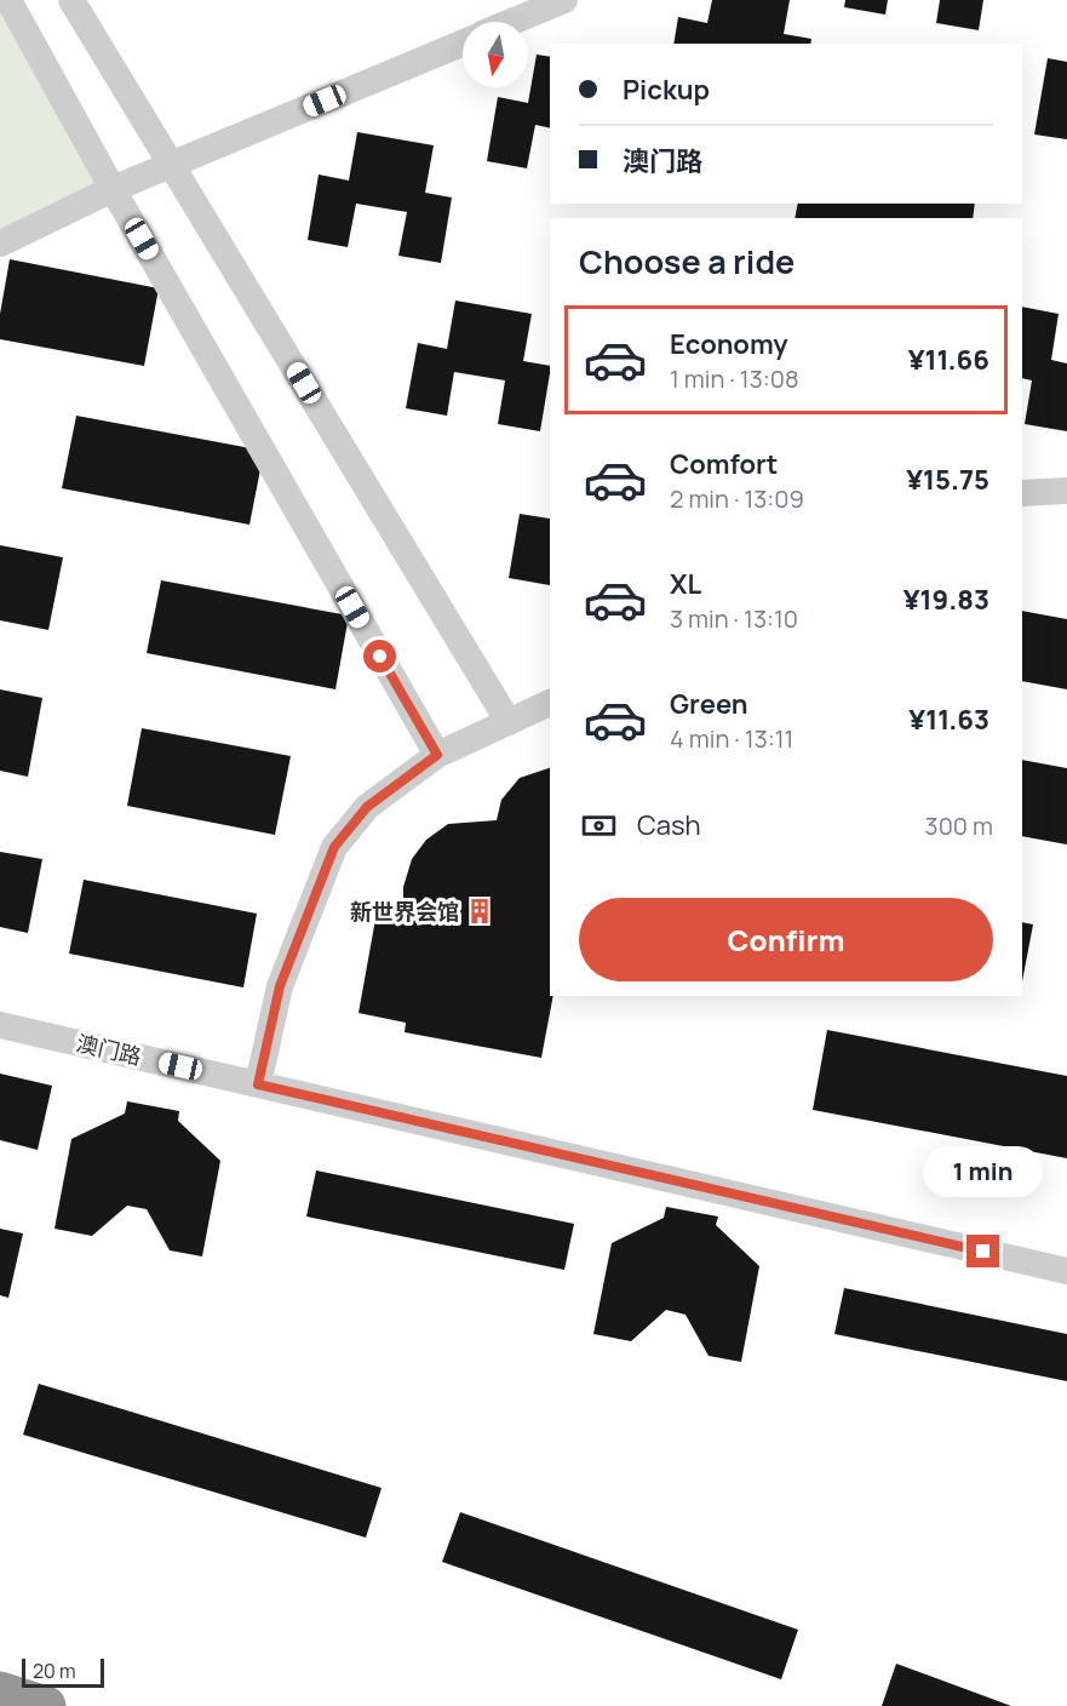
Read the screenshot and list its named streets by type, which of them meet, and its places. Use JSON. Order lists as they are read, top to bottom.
{
  "streets": {
    "street": ["澳门路"]
  },
  "places": {
    "building": ["新世界会馆"]
  },
  "scale_bar": "20 m",
  "north": "bottom",
  "page": {
    "banner": ["Pickup", "澳门路"],
    "heading": "Choose a ride",
    "list": [
      {
        "name": "Economy",
        "note": "1 min · 13:08",
        "value": "¥11.66"
      },
      {
        "name": "Comfort",
        "note": "2 min · 13:09",
        "value": "¥15.75"
      },
      {
        "name": "XL",
        "note": "3 min · 13:10",
        "value": "¥19.83"
      },
      {
        "name": "Green",
        "note": "4 min · 13:11",
        "value": "¥11.63"
      }
    ],
    "pay": ["Cash", "300 m"],
    "buttons": "Confirm",
    "bubble": "1 min",
    "scale": "20 m"
  }
}
